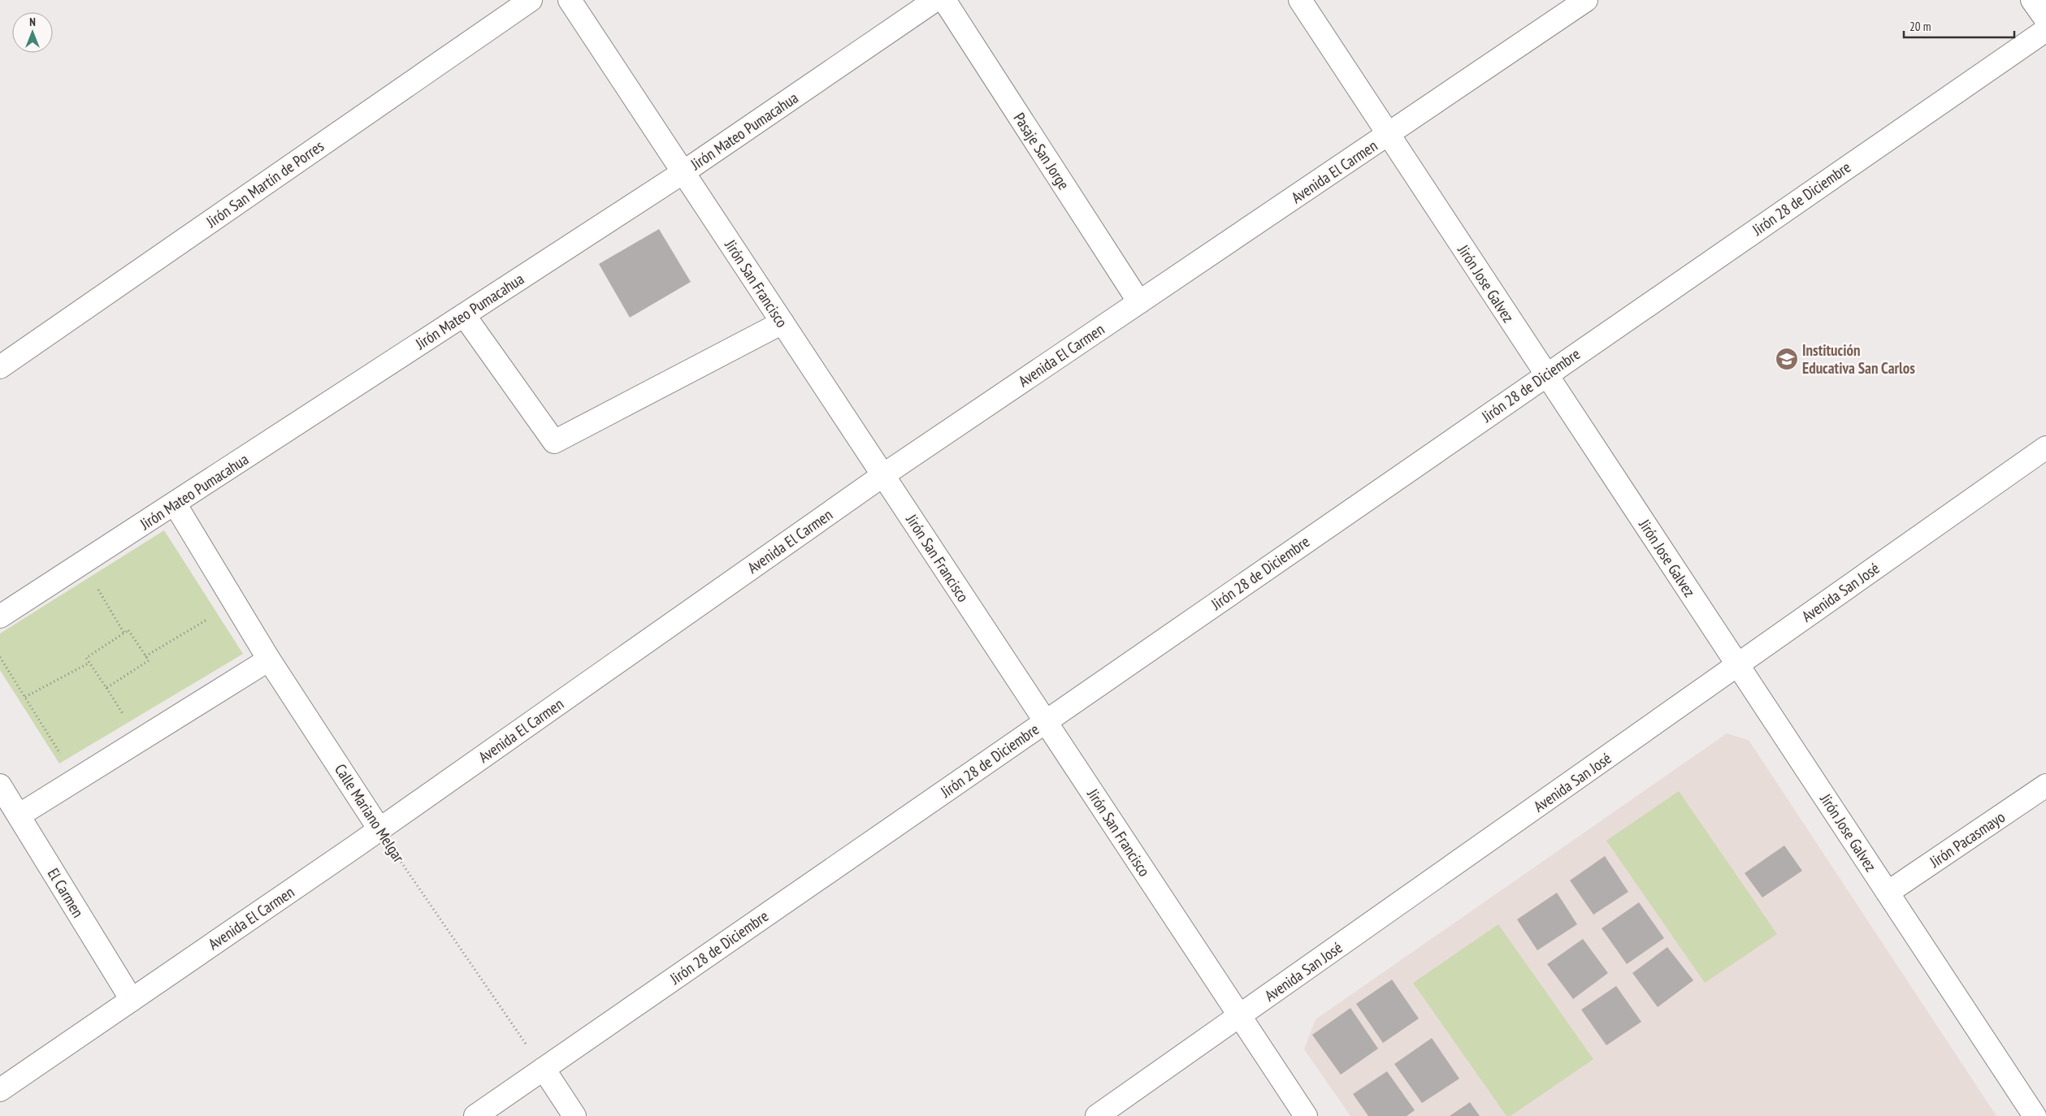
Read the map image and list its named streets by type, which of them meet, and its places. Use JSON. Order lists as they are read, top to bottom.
{
  "streets": {
    "street": [
      "Jirón Mateo Pumacahua",
      "Pasaje San Jorge",
      "Avenida El Carmen",
      "Jirón San Martín de Porres",
      "Jirón 28 de Diciembre",
      "Jirón San Francisco",
      "Jirón Jose Galvez",
      "Avenida San José",
      "Calle Mariano Melgar",
      "Jirón Pacasmayo",
      "El Carmen"
    ]
  },
  "crossings": [
    ["Jirón Mateo Pumacahua", "Jirón San Francisco"],
    ["Jirón Mateo Pumacahua", "Calle Mariano Melgar"],
    ["Pasaje San Jorge", "Avenida El Carmen"],
    ["Avenida El Carmen", "Jirón San Francisco"],
    ["Avenida El Carmen", "Jirón Jose Galvez"],
    ["Avenida El Carmen", "Calle Mariano Melgar"],
    ["Avenida El Carmen", "El Carmen"],
    ["Jirón 28 de Diciembre", "Jirón San Francisco"],
    ["Jirón 28 de Diciembre", "Jirón Jose Galvez"],
    ["Jirón 28 de Diciembre", "Calle Mariano Melgar"],
    ["Jirón San Francisco", "Avenida San José"],
    ["Jirón Jose Galvez", "Avenida San José"],
    ["Jirón Jose Galvez", "Jirón Pacasmayo"]
  ],
  "places": {
    "school or university": ["Institución Educativa San Carlos"]
  },
  "scale_bar": "20 m",
  "north": "top"
}
